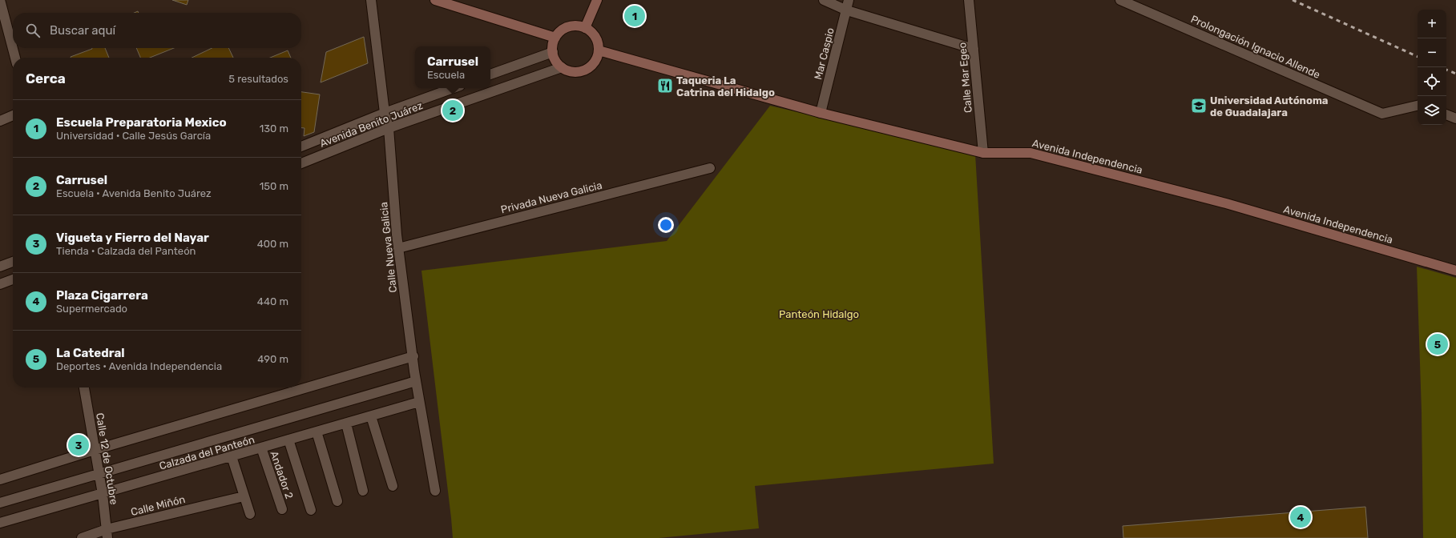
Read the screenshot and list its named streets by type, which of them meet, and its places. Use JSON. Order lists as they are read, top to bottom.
{
  "streets": {
    "main road": ["Avenida Independencia"],
    "street": [
      "Prolongación Ignacio Allende",
      "Mar Caspio",
      "Calle Mar Egeo",
      "Avenida Benito Juárez",
      "Privada Nueva Galicia",
      "Calle Nueva Galicia",
      "Calzada del Panteón",
      "Calle 12 de Octubre",
      "Andador 2",
      "Calle Miñón"
    ]
  },
  "crossings": [
    ["Mar Caspio", "Avenida Independencia"],
    ["Calle Mar Egeo", "Avenida Independencia"],
    ["Avenida Benito Juárez", "Avenida Independencia"],
    ["Avenida Benito Juárez", "Calle Nueva Galicia"],
    ["Privada Nueva Galicia", "Calle Nueva Galicia"],
    ["Calle Nueva Galicia", "Calzada del Panteón"],
    ["Calzada del Panteón", "Calle 12 de Octubre"],
    ["Calzada del Panteón", "Andador 2"],
    ["Calle 12 de Octubre", "Calle Miñón"]
  ],
  "parks": ["Panteón Hidalgo"],
  "places": {
    "restaurant": ["Taqueria La Catrina del Hidalgo"],
    "school or university": ["Universidad Autónoma de Guadalajara"]
  },
  "page": {
    "pins": [
      "1",
      "2",
      "5",
      "3",
      "4"
    ],
    "map_buttons": ["+", "−"],
    "search": "Buscar aquí",
    "popup": ["Carrusel", "Escuela"],
    "heading": ["Cerca", "5 resultados"],
    "list": [
      {
        "mark": "1",
        "name": "Escuela Preparatoria Mexico",
        "note": "Universidad · Calle Jesús García",
        "value": "130 m"
      },
      {
        "mark": "2",
        "name": "Carrusel",
        "note": "Escuela · Avenida Benito Juárez",
        "value": "150 m"
      },
      {
        "mark": "3",
        "name": "Vigueta y Fierro del Nayar",
        "note": "Tienda · Calzada del Panteón",
        "value": "400 m"
      },
      {
        "mark": "4",
        "name": "Plaza Cigarrera",
        "note": "Supermercado",
        "value": "440 m"
      },
      {
        "mark": "5",
        "name": "La Catedral",
        "note": "Deportes · Avenida Independencia",
        "value": "490 m"
      }
    ]
  }
}
